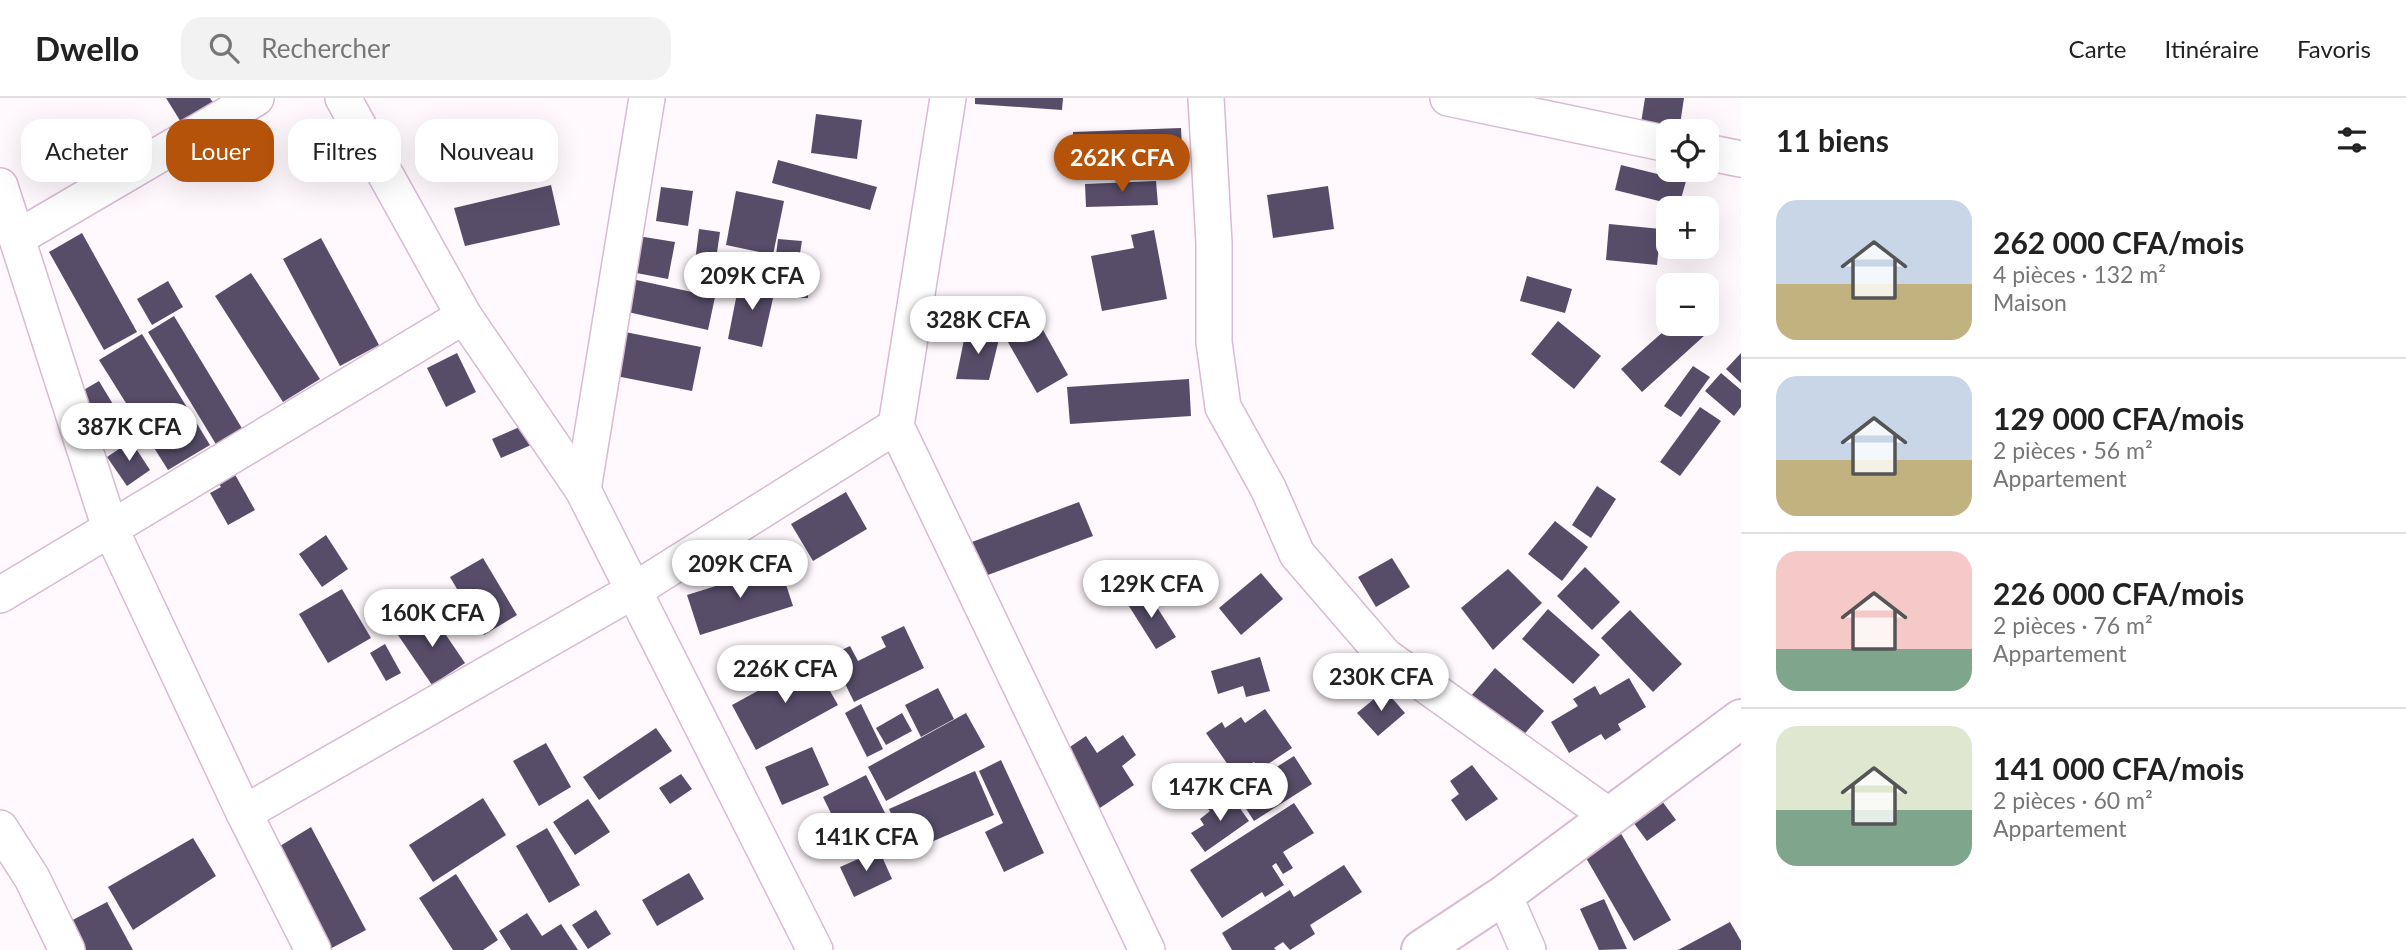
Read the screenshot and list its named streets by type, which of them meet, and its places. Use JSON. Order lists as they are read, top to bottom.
{
  "page": {
    "header": "Dwello",
    "search": "Rechercher",
    "nav": ["Carte", "Itinéraire", "Favoris"],
    "heading": "11 biens",
    "map_buttons": ["+", "−"],
    "chip": [
      "Acheter",
      "Louer",
      "Filtres",
      "Nouveau"
    ],
    "price": [
      "262K CFA",
      "209K CFA",
      "328K CFA",
      "387K CFA",
      "209K CFA",
      "129K CFA",
      "160K CFA",
      "226K CFA",
      "230K CFA",
      "147K CFA",
      "141K CFA"
    ],
    "list": [
      {
        "name": "262 000 CFA/mois",
        "note": "4 pièces · 132 m² · Maison"
      },
      {
        "name": "129 000 CFA/mois",
        "note": "2 pièces · 56 m² · Appartement"
      },
      {
        "name": "226 000 CFA/mois",
        "note": "2 pièces · 76 m² · Appartement"
      },
      {
        "name": "141 000 CFA/mois",
        "note": "2 pièces · 60 m² · Appartement"
      }
    ]
  }
}
